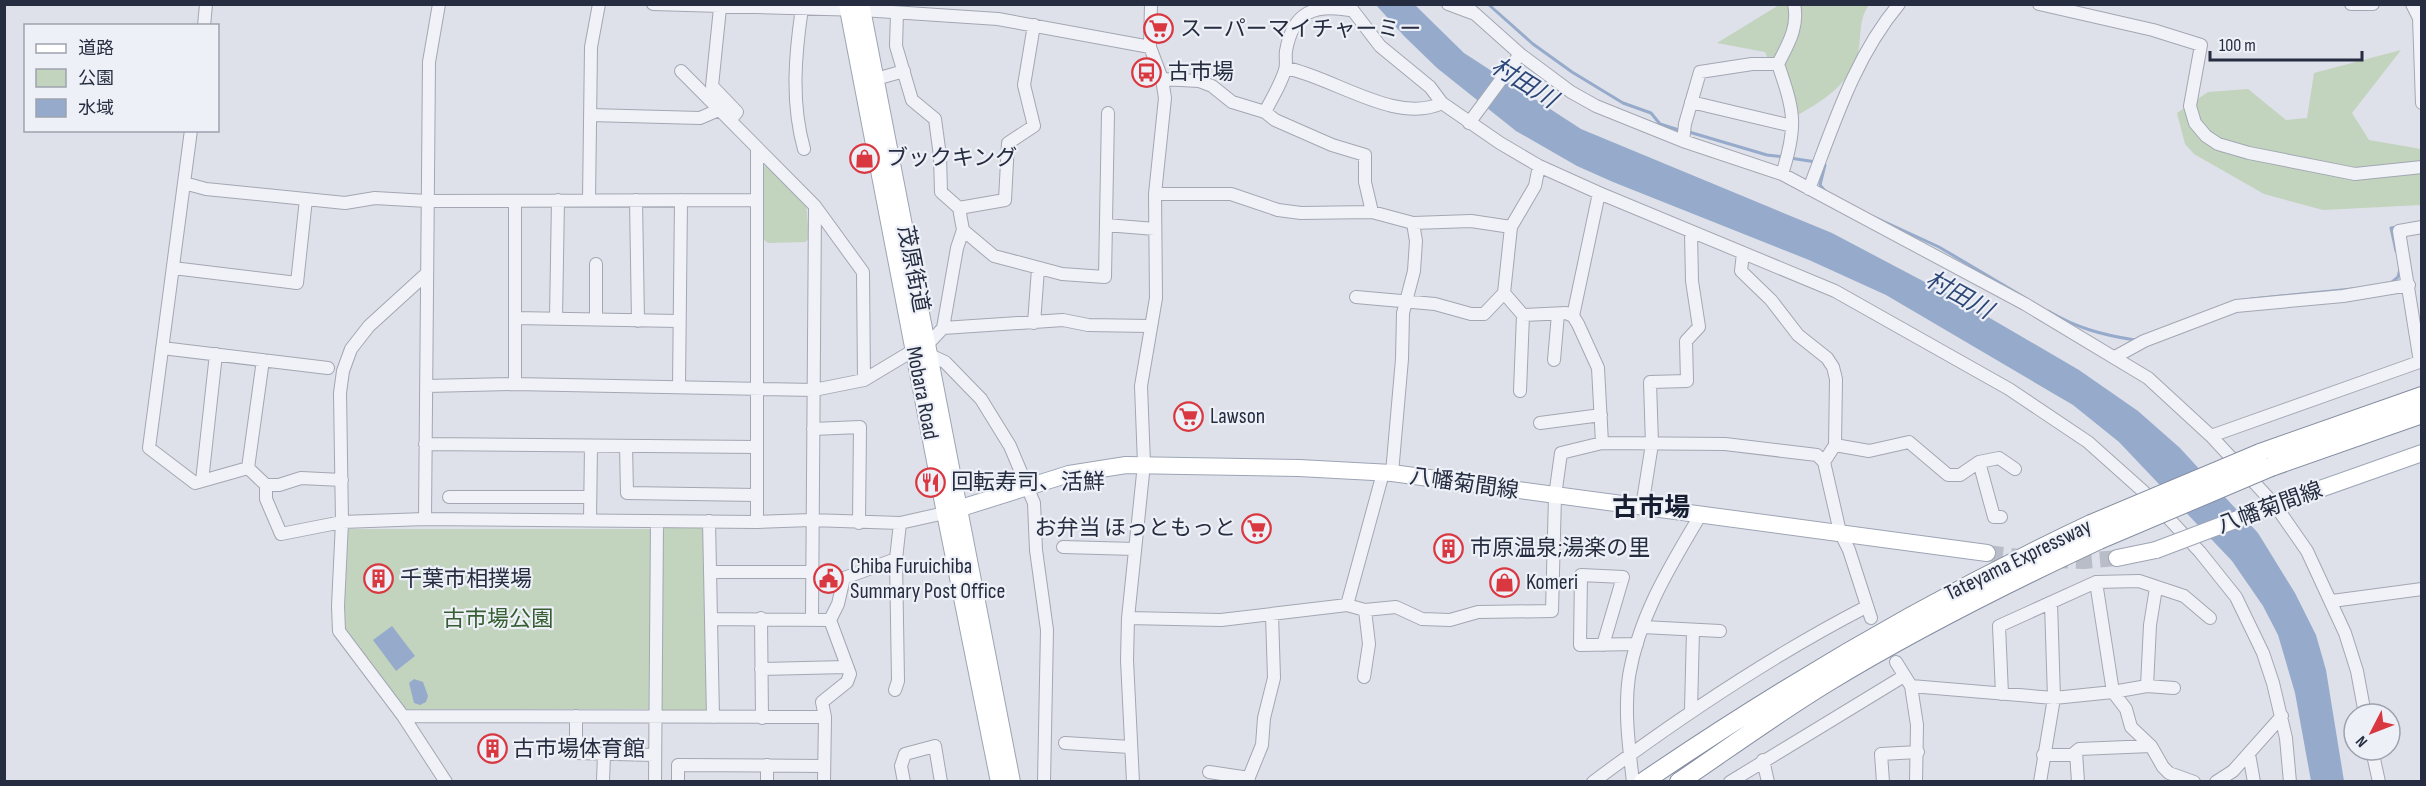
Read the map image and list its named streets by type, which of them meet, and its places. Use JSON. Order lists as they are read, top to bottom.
{
  "streets": {
    "highway": ["Tateyama Expressway"],
    "main road": ["茂原街道", "Mobara Road", "八幡菊間線"]
  },
  "crossings": [
    ["茂原街道", "Mobara Road"],
    ["茂原街道", "八幡菊間線"]
  ],
  "districts": ["古市場"],
  "water": ["村田川"],
  "parks": ["古市場公園"],
  "places": {
    "supermarket": ["スーパーマイチャーミー", "Lawson", "お弁当 ほっともっと"],
    "bus stop": ["古市場"],
    "shop": ["ブックキング", "Komeri"],
    "restaurant": ["回転寿司、活鮮"],
    "building": ["市原温泉;湯楽の里", "千葉市相撲場", "古市場体育館"],
    "public building": ["Chiba Furuichiba Summary Post Office"]
  },
  "legend": ["道路", "公園", "水域"],
  "scale_bar": "100 m",
  "north": "bottom left"
}
